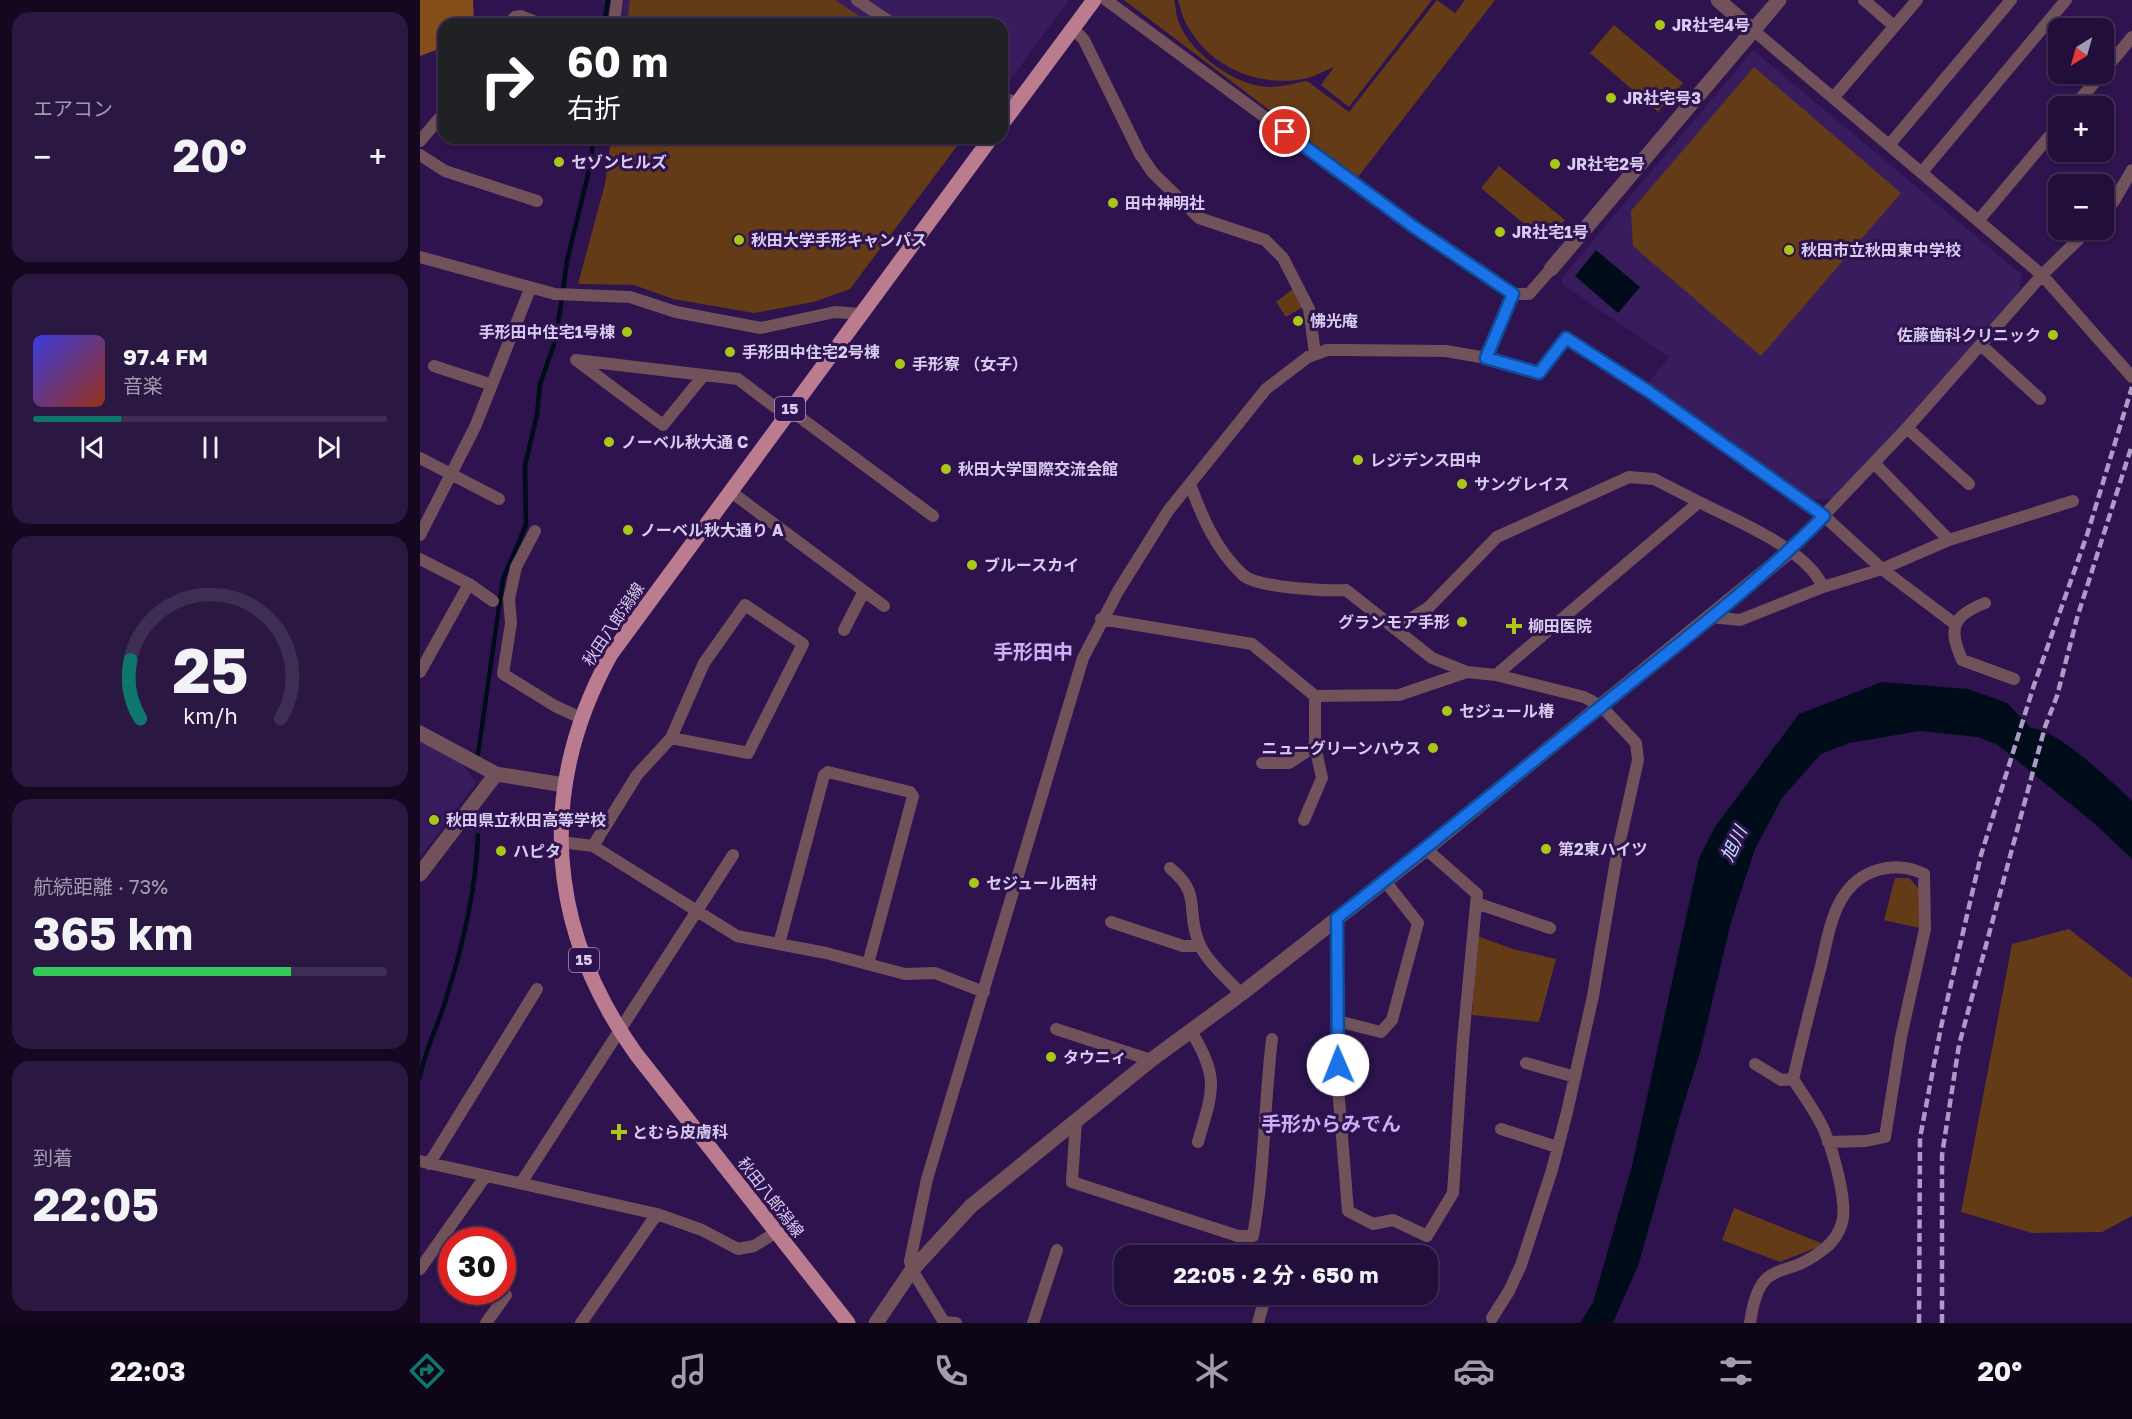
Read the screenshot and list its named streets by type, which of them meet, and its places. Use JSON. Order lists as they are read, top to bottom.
{
  "streets": {
    "main road": ["15", "秋田八郎潟線"]
  },
  "districts": ["手形田中", "手形からみでん"],
  "water": ["旭川"],
  "places": {
    "other": [
      "JR社宅4号",
      "JR社宅号3",
      "セゾンヒルズ",
      "JR社宅2号",
      "田中神明社",
      "JR社宅1号",
      "秋田大学手形キャンパス",
      "秋田市立秋田東中学校",
      "怫光庵",
      "手形田中住宅1号棟",
      "佐藤歯科クリニック",
      "手形田中住宅2号棟",
      "手形寮 （女子）",
      "ノーベル秋大通 C",
      "レジデンス田中",
      "秋田大学国際交流会館",
      "サングレイス",
      "ノーベル秋大通り A",
      "ブルースカイ",
      "グランモア手形",
      "セジュール椿",
      "ニューグリーンハウス",
      "秋田県立秋田高等学校",
      "第2東ハイツ",
      "ハピタ",
      "セジュール西村",
      "タウニィ"
    ],
    "health": ["柳田医院", "とむら皮膚科"]
  },
  "north": "bottom left",
  "page": {
    "tile": [
      "エアコン",
      ["航続距離 · 73%", "365 km"],
      ["到着", "22:05"]
    ],
    "map_buttons": ["+", "−"],
    "turn": ["60 m", "右折"],
    "heat": ["−", "20°", "+"],
    "song": ["97.4 FM", "音楽"],
    "limit": "30",
    "trip": "22:05 · 2 分 · 650 m",
    "tabs": ["22:03", "20°"],
    "gauge": ["25", "km/h"]
  }
}
